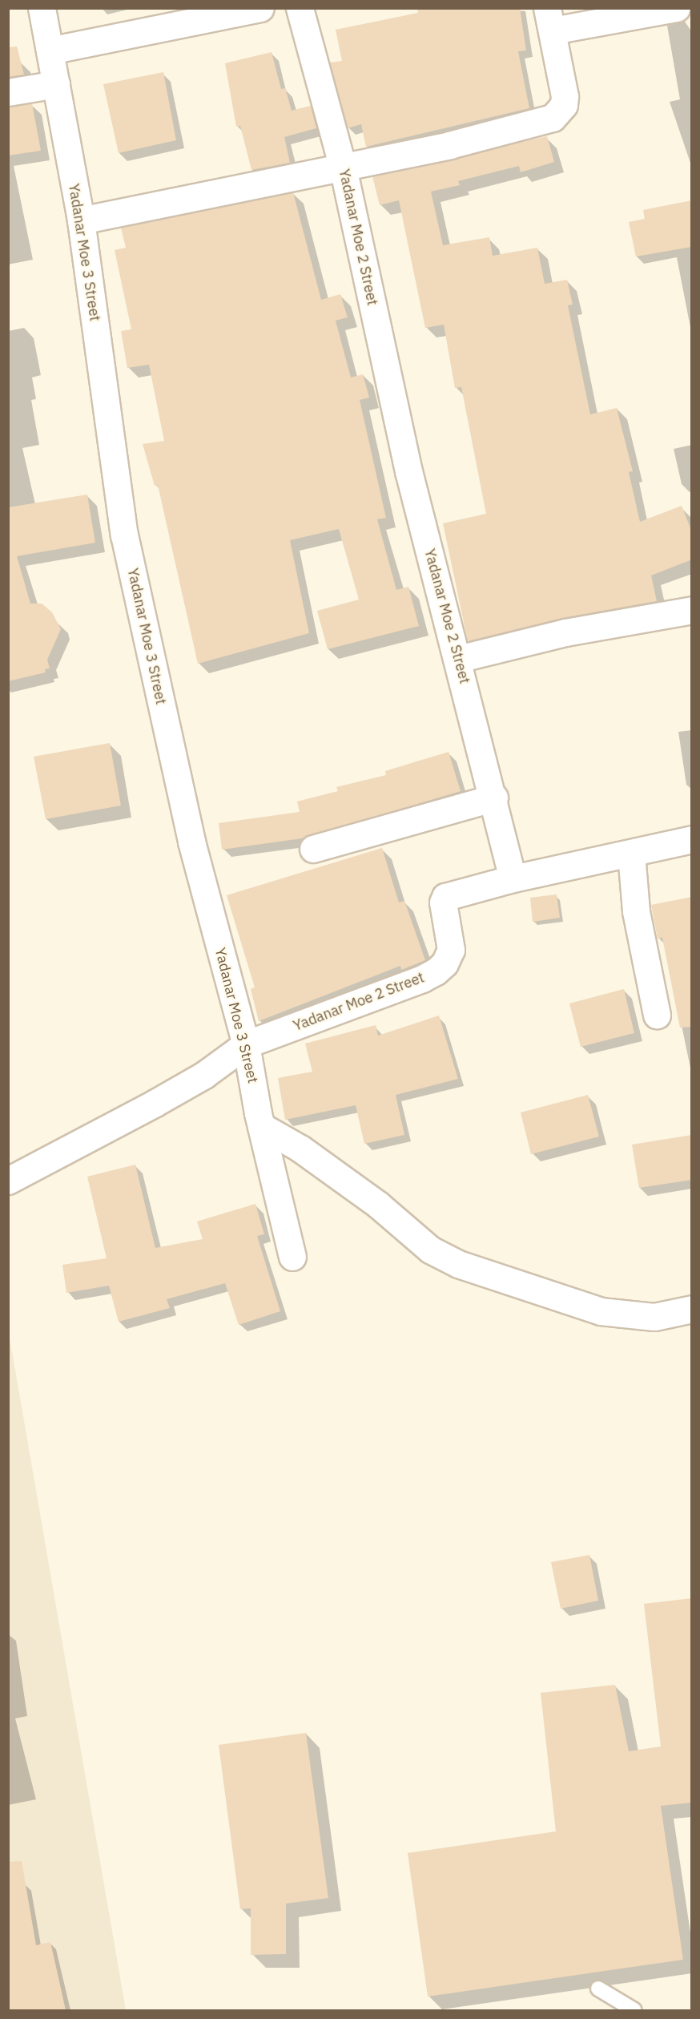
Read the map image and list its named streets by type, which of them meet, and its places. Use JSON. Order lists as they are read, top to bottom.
{
  "streets": {
    "street": ["Yadanar Moe 2 Street", "Yadanar Moe 3 Street"]
  },
  "crossings": [
    ["Yadanar Moe 2 Street", "Yadanar Moe 3 Street"]
  ]
}
